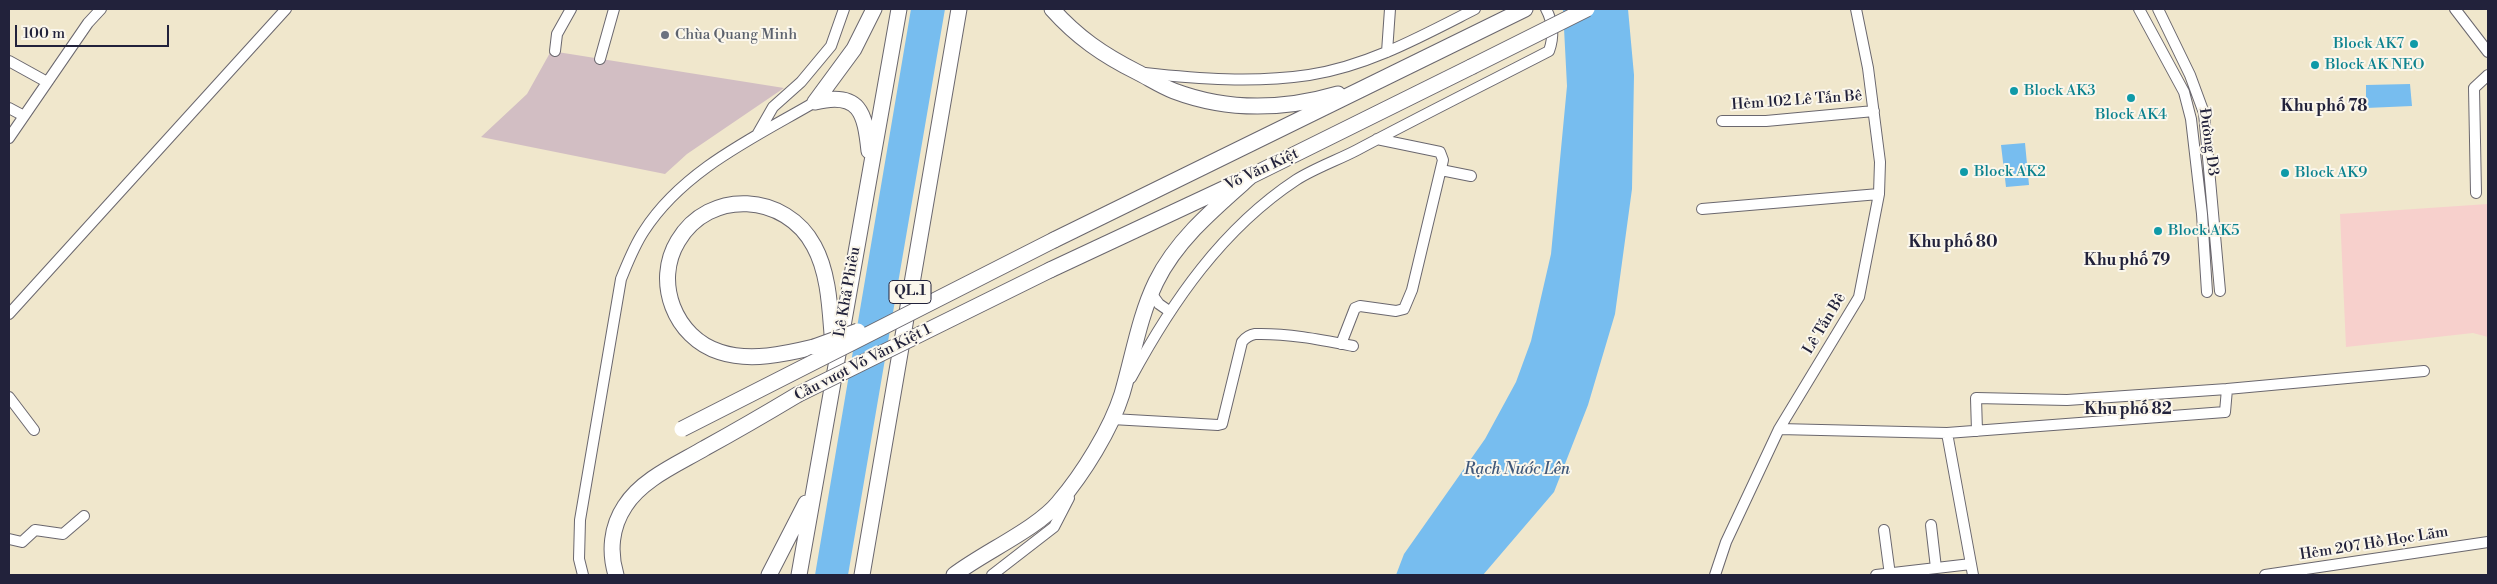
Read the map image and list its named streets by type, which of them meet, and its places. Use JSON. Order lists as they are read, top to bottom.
{
  "streets": {
    "highway": [
      "Võ Văn Kiệt",
      "Lê Khả Phiêu",
      "QL.1",
      "Cầu vượt Võ Văn Kiệt 1"
    ],
    "street": [
      "Hẻm 102 Lê Tấn Bê",
      "Đường D3",
      "Lê Tấn Bê",
      "Hẻm 207 Hồ Học Lãm"
    ]
  },
  "crossings": [
    ["Hẻm 102 Lê Tấn Bê", "Lê Tấn Bê"],
    ["Võ Văn Kiệt", "Cầu vượt Võ Văn Kiệt 1"]
  ],
  "districts": [
    "Khu phố 78",
    "Khu phố 80",
    "Khu phố 79",
    "Khu phố 82"
  ],
  "water": ["Rạch Nước Lên"],
  "places": [
    "Chùa Quang Minh",
    "Block AK7",
    "Block AK NEO",
    "Block AK3",
    "Block AK4",
    "Block AK2",
    "Block AK9",
    "Block AK5"
  ],
  "scale_bar": "100 m"
}
